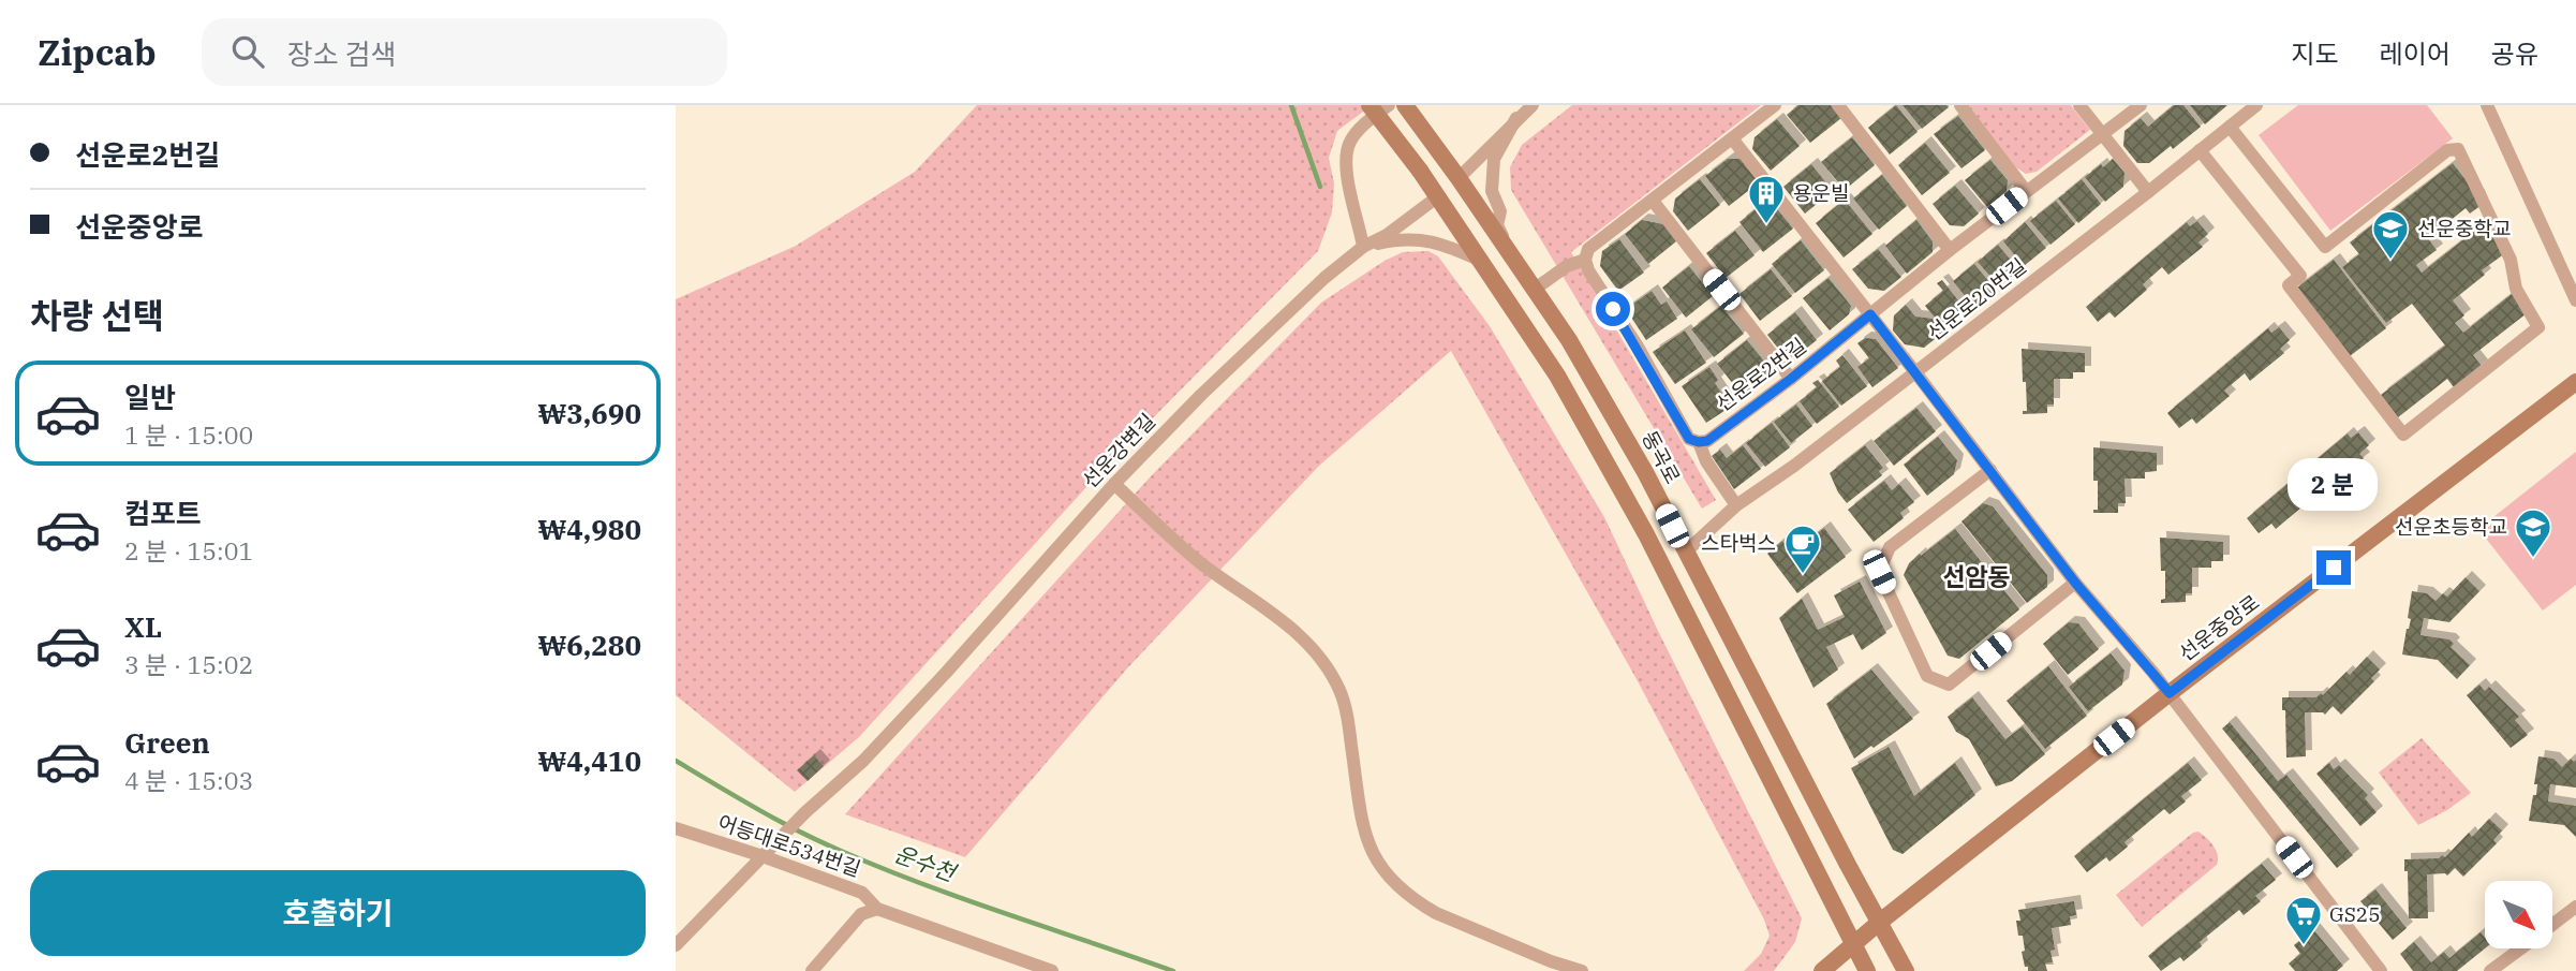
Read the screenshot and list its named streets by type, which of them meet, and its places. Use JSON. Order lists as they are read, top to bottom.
{
  "streets": {
    "main road": ["동곡로", "선운중앙로"],
    "street": [
      "선운로20번길",
      "선운로2번길",
      "선운강변길",
      "어등대로534번길"
    ]
  },
  "crossings": [
    ["선운로20번길", "동곡로"],
    ["선운강변길", "어등대로534번길"],
    ["동곡로", "선운중앙로"]
  ],
  "districts": ["선암동"],
  "water": ["운수천"],
  "places": {
    "building": ["용운빌"],
    "school or university": ["선운중학교", "선운초등학교"],
    "cafe": ["스타벅스"],
    "supermarket": ["GS25"]
  },
  "north": "bottom right",
  "page": {
    "header": "Zipcab",
    "search": "장소 검색",
    "nav": ["지도", "레이어", "공유"],
    "banner": ["선운로2번길", "선운중앙로"],
    "heading": "차량 선택",
    "list": [
      {
        "name": "일반",
        "note": "1 분 · 15:00",
        "value": "₩3,690"
      },
      {
        "name": "컴포트",
        "note": "2 분 · 15:01",
        "value": "₩4,980"
      },
      {
        "name": "XL",
        "note": "3 분 · 15:02",
        "value": "₩6,280"
      },
      {
        "name": "Green",
        "note": "4 분 · 15:03",
        "value": "₩4,410"
      }
    ],
    "bubble": "2 분",
    "buttons": "호출하기"
  }
}
